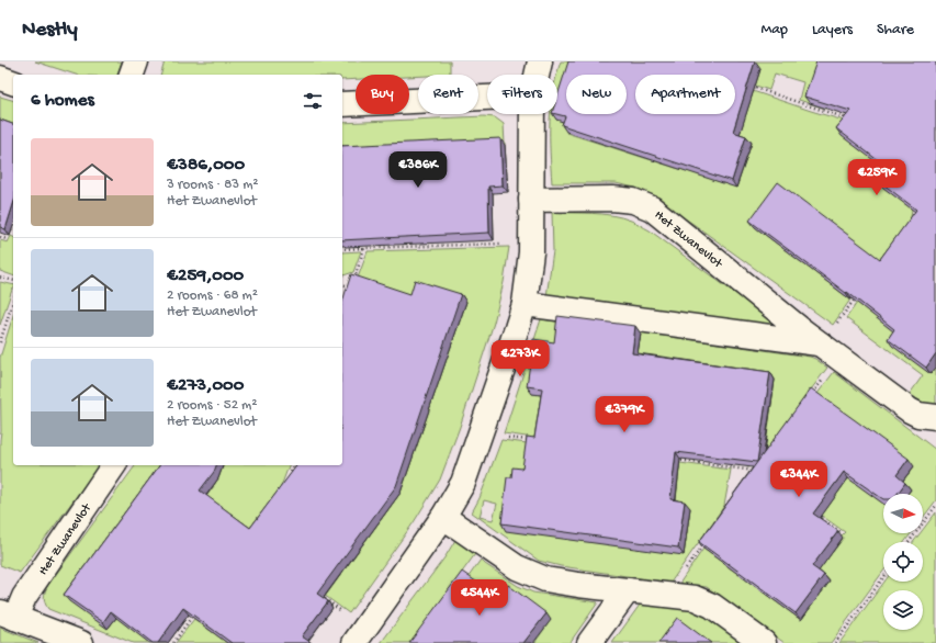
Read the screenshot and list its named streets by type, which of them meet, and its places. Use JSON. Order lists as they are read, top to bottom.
{
  "streets": {
    "street": ["Het Zwanevlot"]
  },
  "north": "right",
  "page": {
    "header": "Nestly",
    "nav": ["Map", "Layers", "Share"],
    "chip": [
      "Buy",
      "Rent",
      "Filters",
      "New",
      "Apartment"
    ],
    "heading": "6 homes",
    "list": [
      {
        "name": "€386,000",
        "note": "3 rooms · 83 m² · Het Zwanevlot"
      },
      {
        "name": "€259,000",
        "note": "2 rooms · 68 m² · Het Zwanevlot"
      },
      {
        "name": "€273,000",
        "note": "2 rooms · 52 m² · Het Zwanevlot"
      }
    ],
    "price": [
      "€386K",
      "€259K",
      "€273K",
      "€379K",
      "€344K",
      "€544K"
    ]
  }
}
